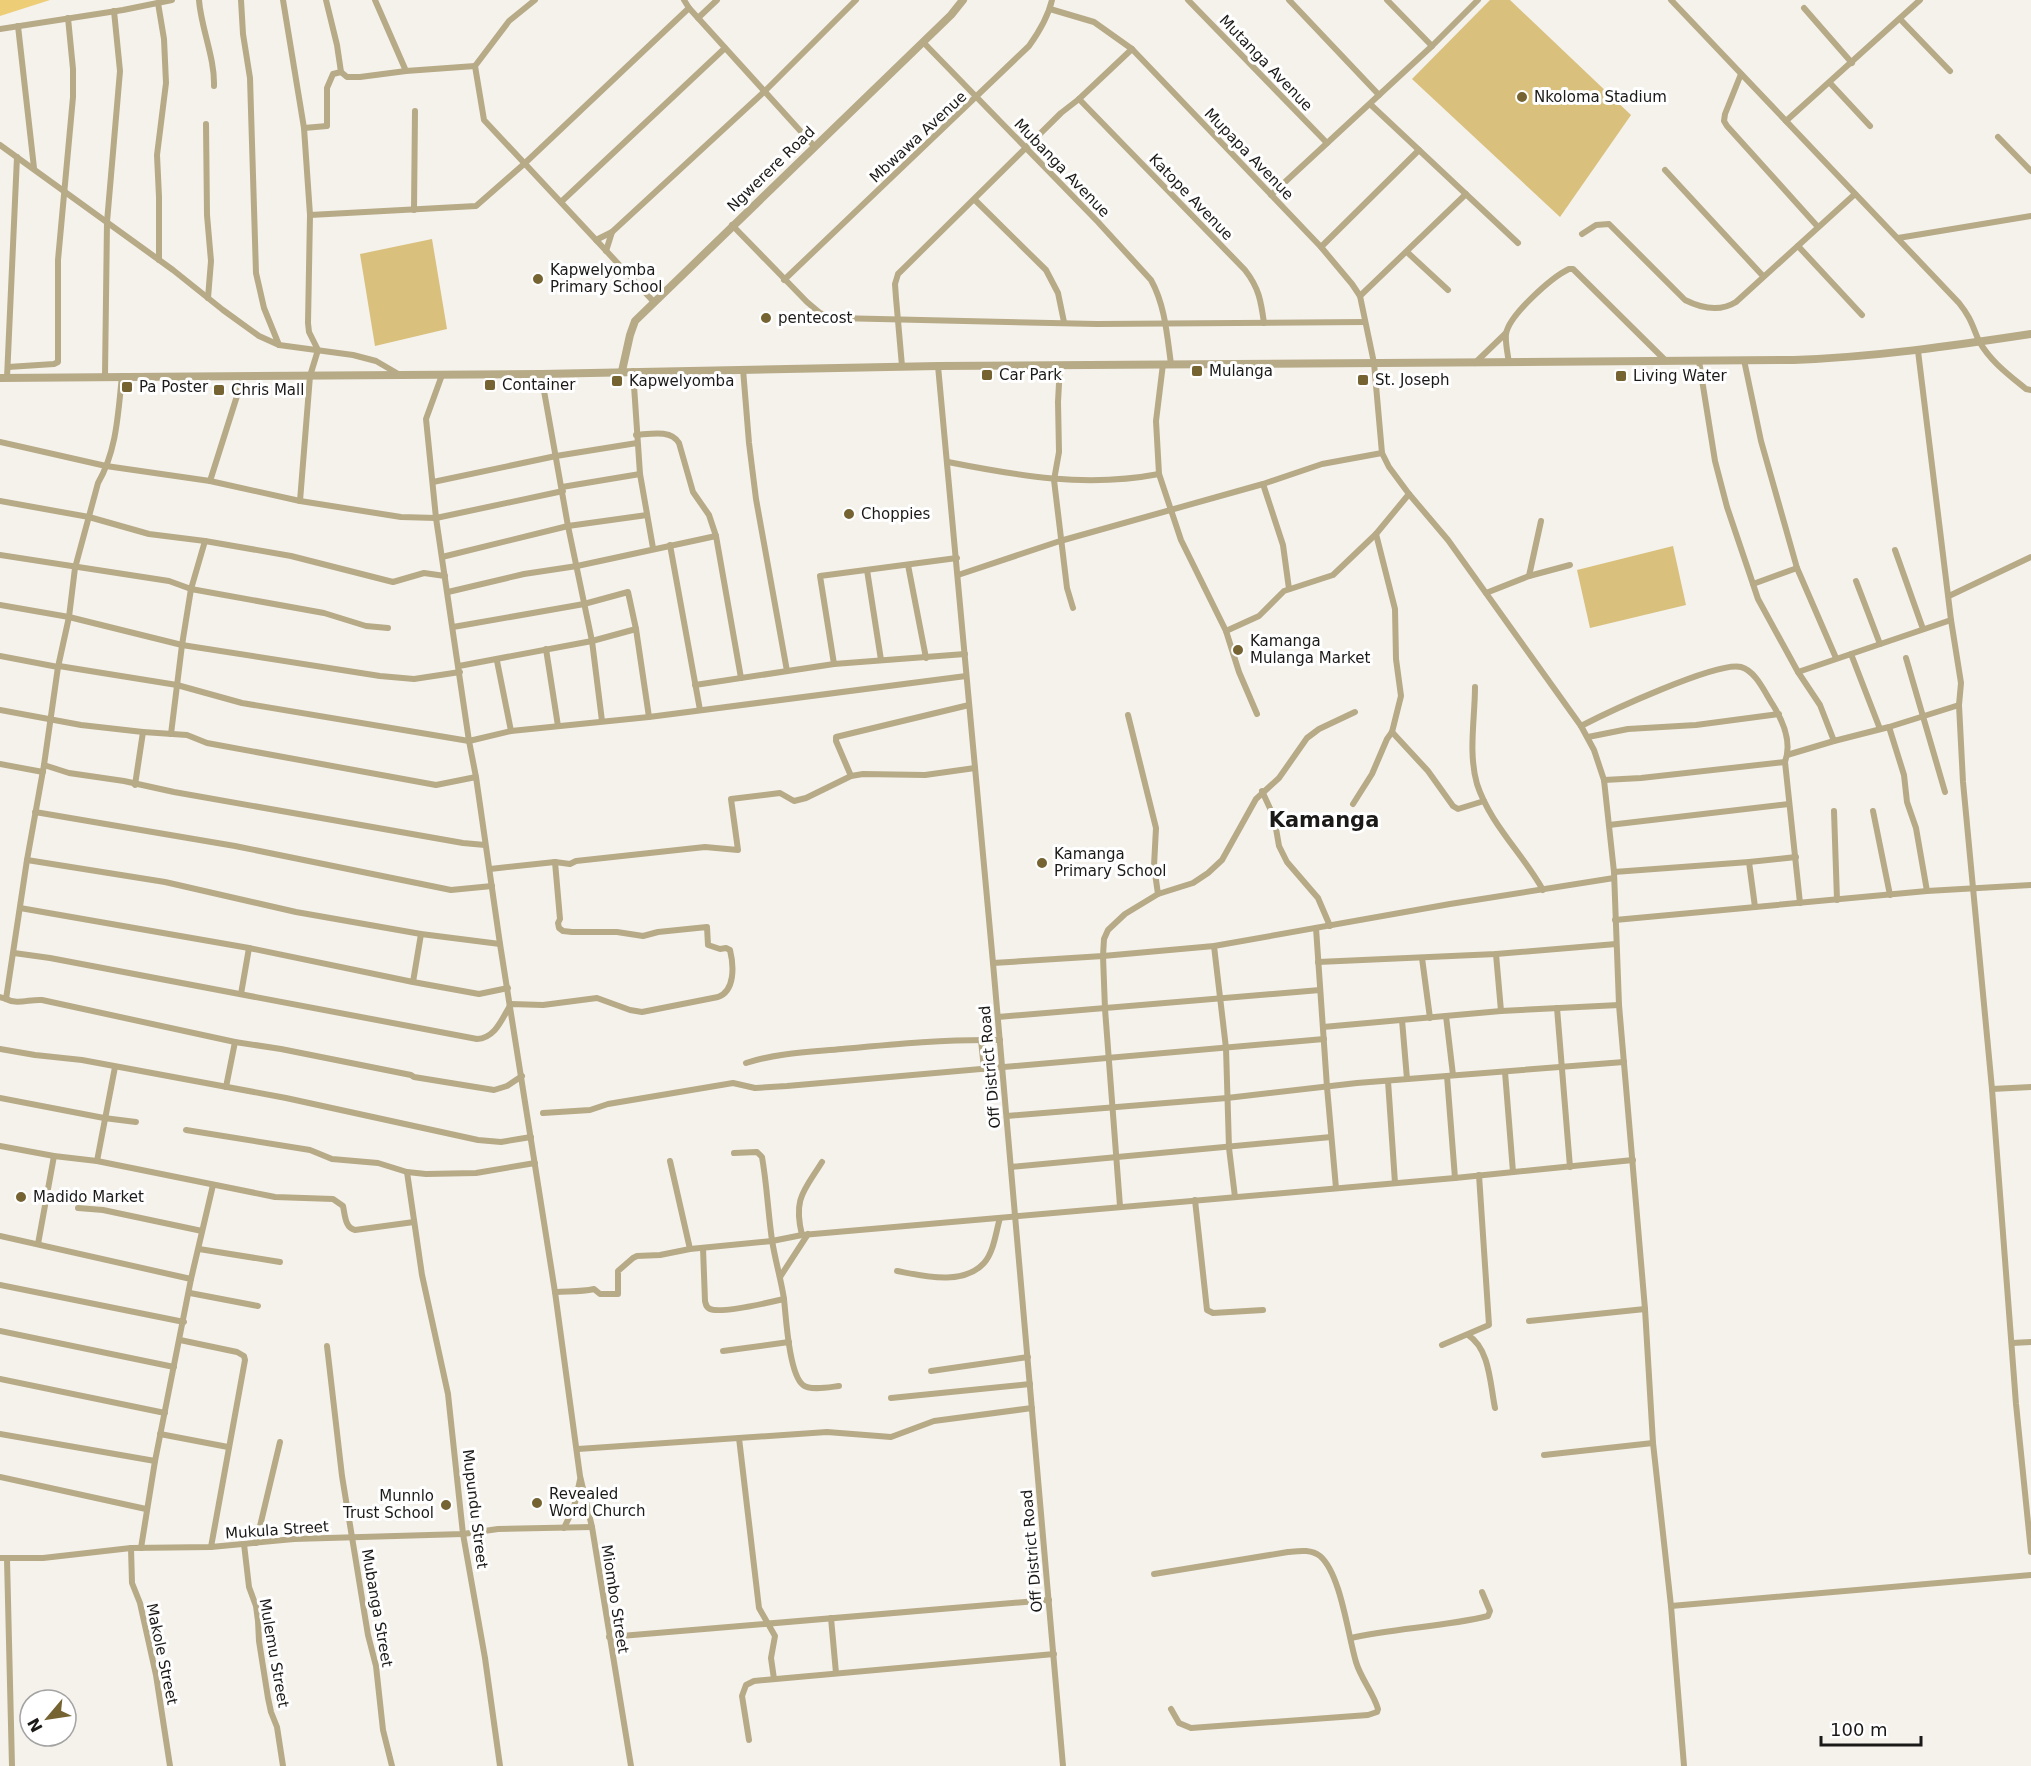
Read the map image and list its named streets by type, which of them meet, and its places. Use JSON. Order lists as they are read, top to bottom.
{
  "streets": {
    "street": [
      "Mutanga Avenue",
      "Mbwawa Avenue",
      "Mupapa Avenue",
      "Mubanga Avenue",
      "Ngwerere Road",
      "Katope Avenue",
      "Off District Road",
      "Mupundu Street",
      "Mukula Street",
      "Miombo Street",
      "Mubanga Street",
      "Mulemu Street",
      "Makole Street"
    ]
  },
  "crossings": [
    ["Mbwawa Avenue", "Mupapa Avenue"],
    ["Mbwawa Avenue", "Mubanga Avenue"],
    ["Mubanga Avenue", "Ngwerere Road"],
    ["Mupundu Street", "Mukula Street"],
    ["Mukula Street", "Miombo Street"],
    ["Mukula Street", "Mubanga Street"],
    ["Mukula Street", "Mulemu Street"],
    ["Mukula Street", "Makole Street"]
  ],
  "districts": ["Kamanga"],
  "places": {
    "other": [
      "Nkoloma Stadium",
      "Kapwelyomba Primary School",
      "pentecost",
      "Choppies",
      "Kamanga Mulanga Market",
      "Kamanga Primary School",
      "Madido Market",
      "Revealed Word Church",
      "Munnlo Trust School"
    ],
    "transit": [
      "Mulanga",
      "Car Park",
      "Living Water",
      "St. Joseph",
      "Kapwelyomba",
      "Container",
      "Pa Poster",
      "Chris Mall"
    ]
  },
  "scale_bar": "100 m",
  "north": "bottom left"
}
